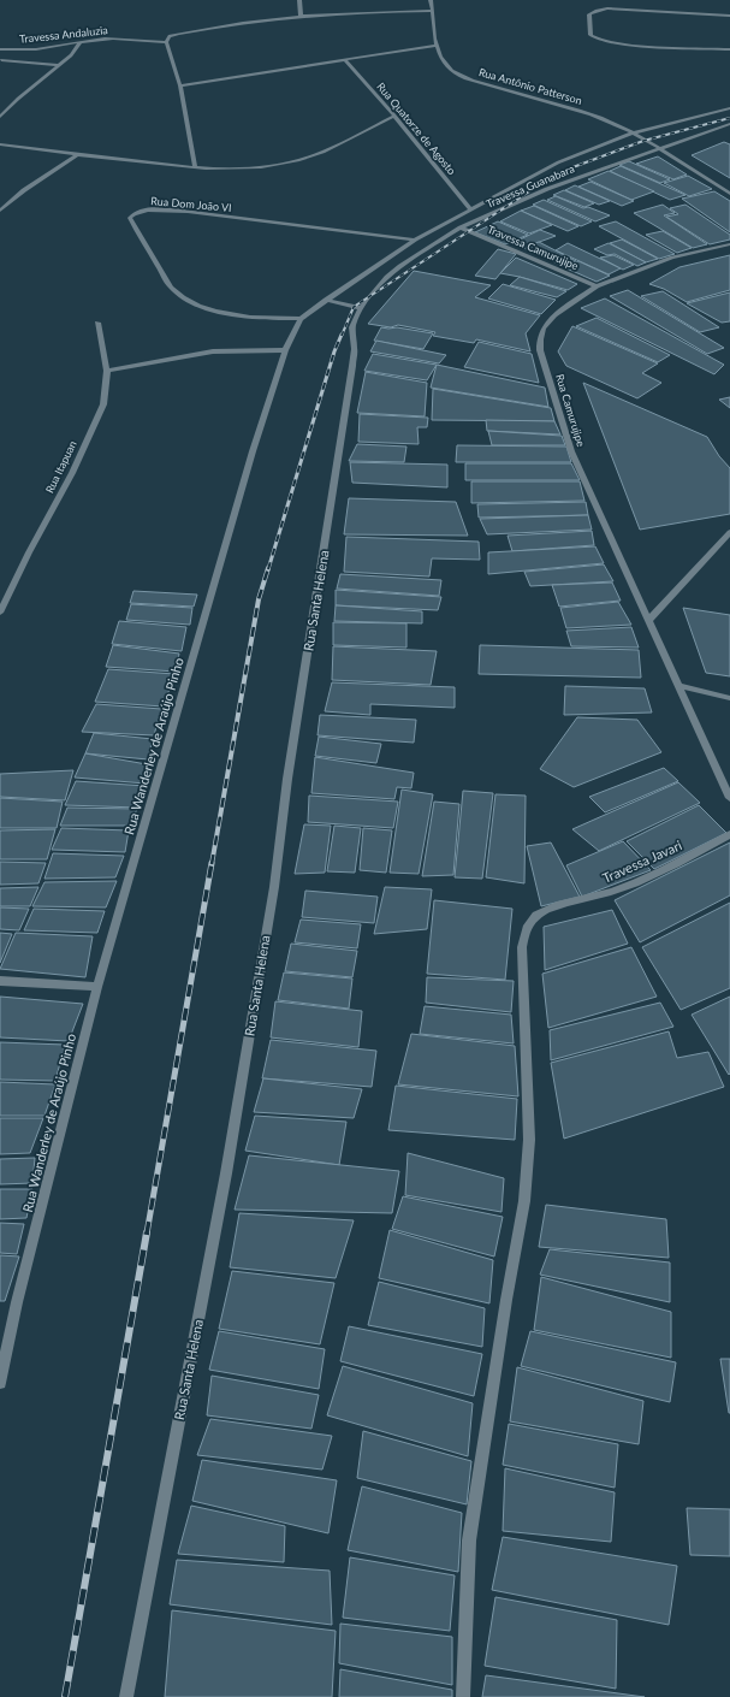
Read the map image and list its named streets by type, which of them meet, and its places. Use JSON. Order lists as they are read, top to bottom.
{
  "streets": {
    "street": [
      "Travessa Andaluzia",
      "Rua Antônio Patterson",
      "Rua Quatorze de Agosto",
      "Travessa Guanabara",
      "Rua Dom João VI",
      "Travessa Camurujipe",
      "Rua Camurujipe",
      "Rua Itapuan",
      "Rua Santa Helena",
      "Rua Wanderley de Araújo Pinho",
      "Travessa Javari"
    ]
  },
  "crossings": [
    ["Rua Antônio Patterson", "Travessa Guanabara"],
    ["Rua Antônio Patterson", "Rua Wanderley de Araújo Pinho"],
    ["Rua Quatorze de Agosto", "Rua Wanderley de Araújo Pinho"],
    ["Travessa Guanabara", "Travessa Camurujipe"],
    ["Travessa Guanabara", "Rua Santa Helena"],
    ["Rua Dom João VI", "Rua Wanderley de Araújo Pinho"],
    ["Travessa Camurujipe", "Rua Camurujipe"]
  ]
}
